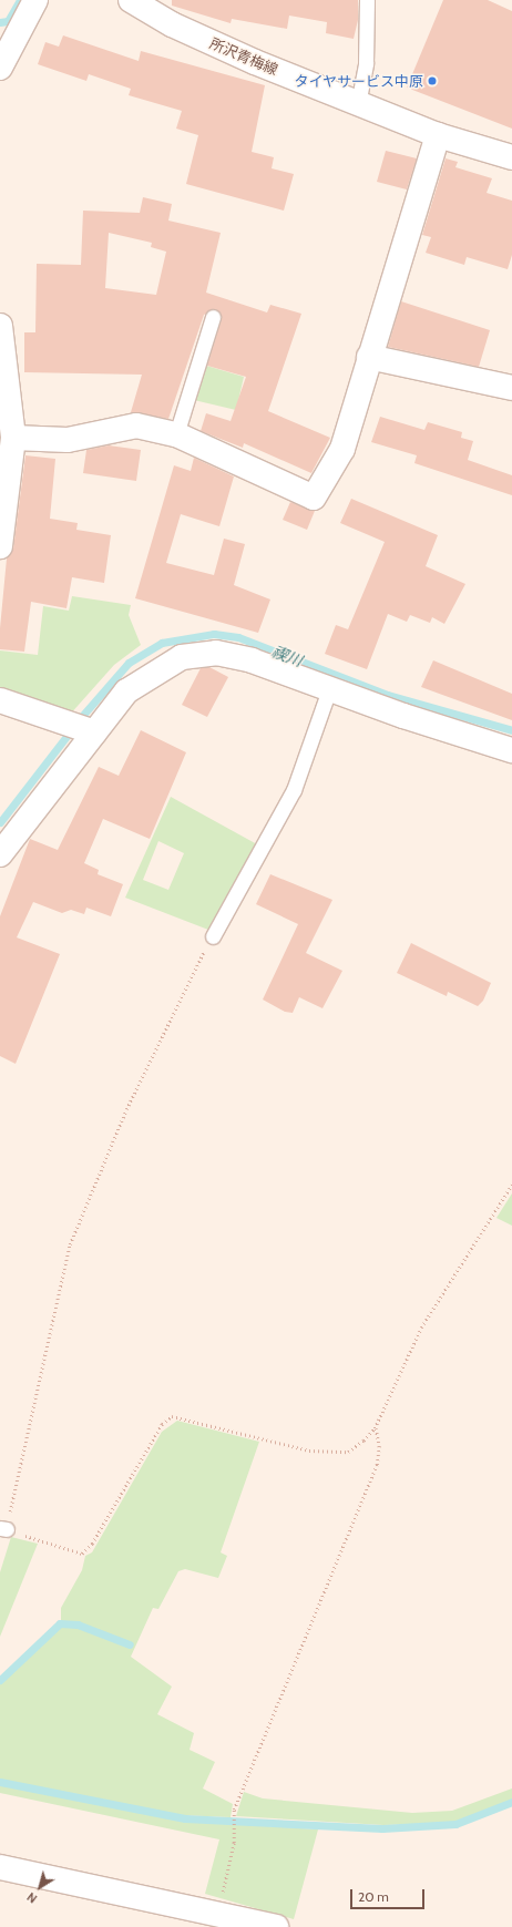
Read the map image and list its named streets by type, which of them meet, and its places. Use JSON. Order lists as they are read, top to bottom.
{
  "streets": {
    "street": ["所沢青梅線"]
  },
  "water": ["禊川"],
  "places": ["タイヤサービス中原"],
  "scale_bar": "20 m",
  "north": "bottom left"
}
